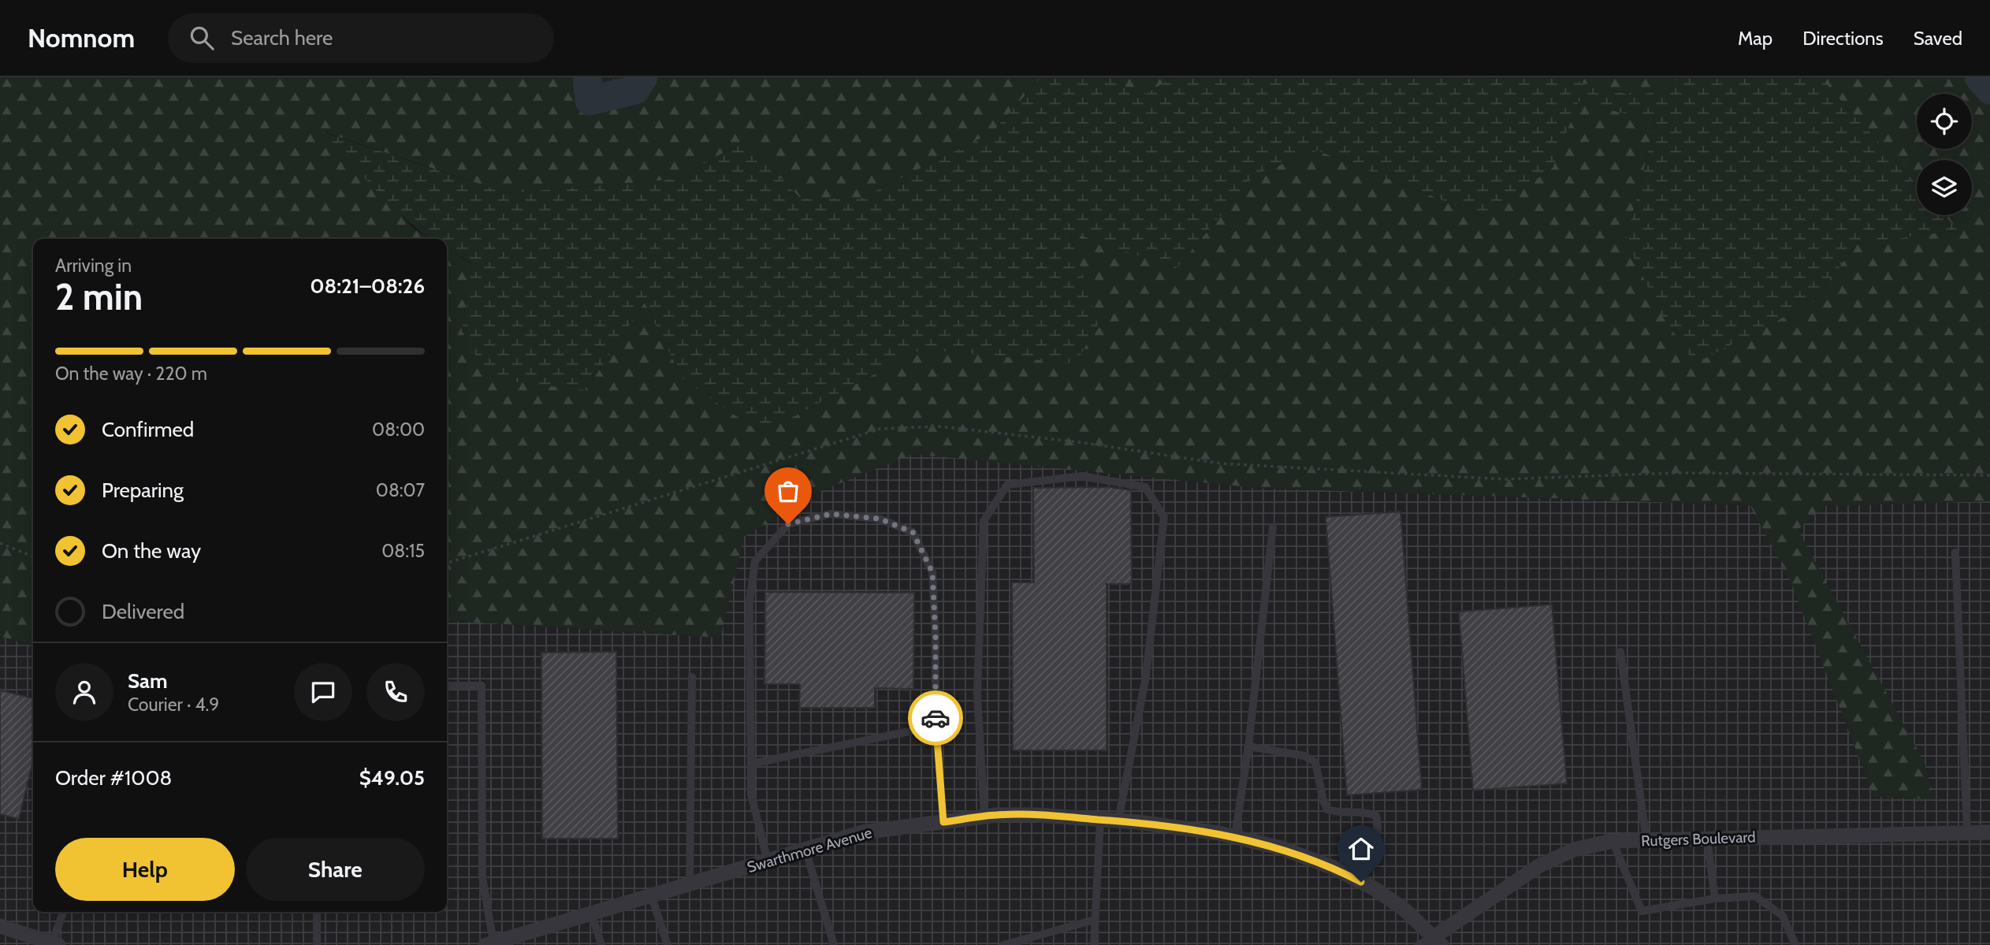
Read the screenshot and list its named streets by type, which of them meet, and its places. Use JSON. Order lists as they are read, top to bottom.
{
  "streets": {
    "street": ["Rutgers Boulevard", "Swarthmore Avenue"]
  },
  "crossings": [
    ["Rutgers Boulevard", "Swarthmore Avenue"]
  ],
  "page": {
    "header": "Nomnom",
    "search": "Search here",
    "nav": ["Map", "Directions", "Saved"],
    "heading": ["2 min", "Arriving in", "08:21–08:26"],
    "panel": [
      "Sam",
      "Courier · 4.9",
      "Order #1008",
      "$49.05"
    ],
    "bar": "On the way · 220 m",
    "list": [
      ["Confirmed", "08:00"],
      ["Preparing", "08:07"],
      ["On the way", "08:15"],
      "Delivered"
    ],
    "buttons": ["Help", "Share"]
  }
}
